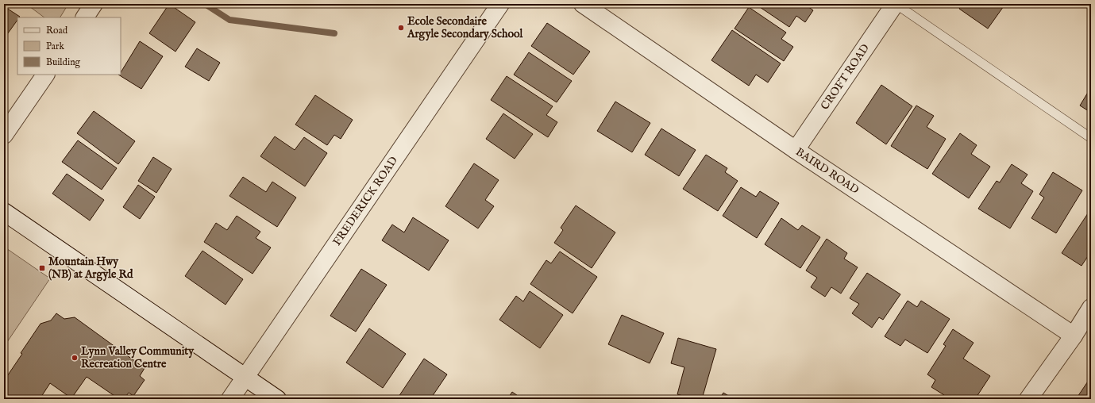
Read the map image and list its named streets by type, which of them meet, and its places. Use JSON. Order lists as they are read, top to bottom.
{
  "streets": {
    "street": ["CROFT ROAD", "BAIRD ROAD", "FREDERICK ROAD"]
  },
  "crossings": [
    ["CROFT ROAD", "BAIRD ROAD"]
  ],
  "places": {
    "other": ["Ecole Secondaire Argyle Secondary School", "Lynn Valley Community Recreation Centre"],
    "transit": ["Mountain Hwy (NB) at Argyle Rd"]
  },
  "legend": ["Road", "Park", "Building"]
}
